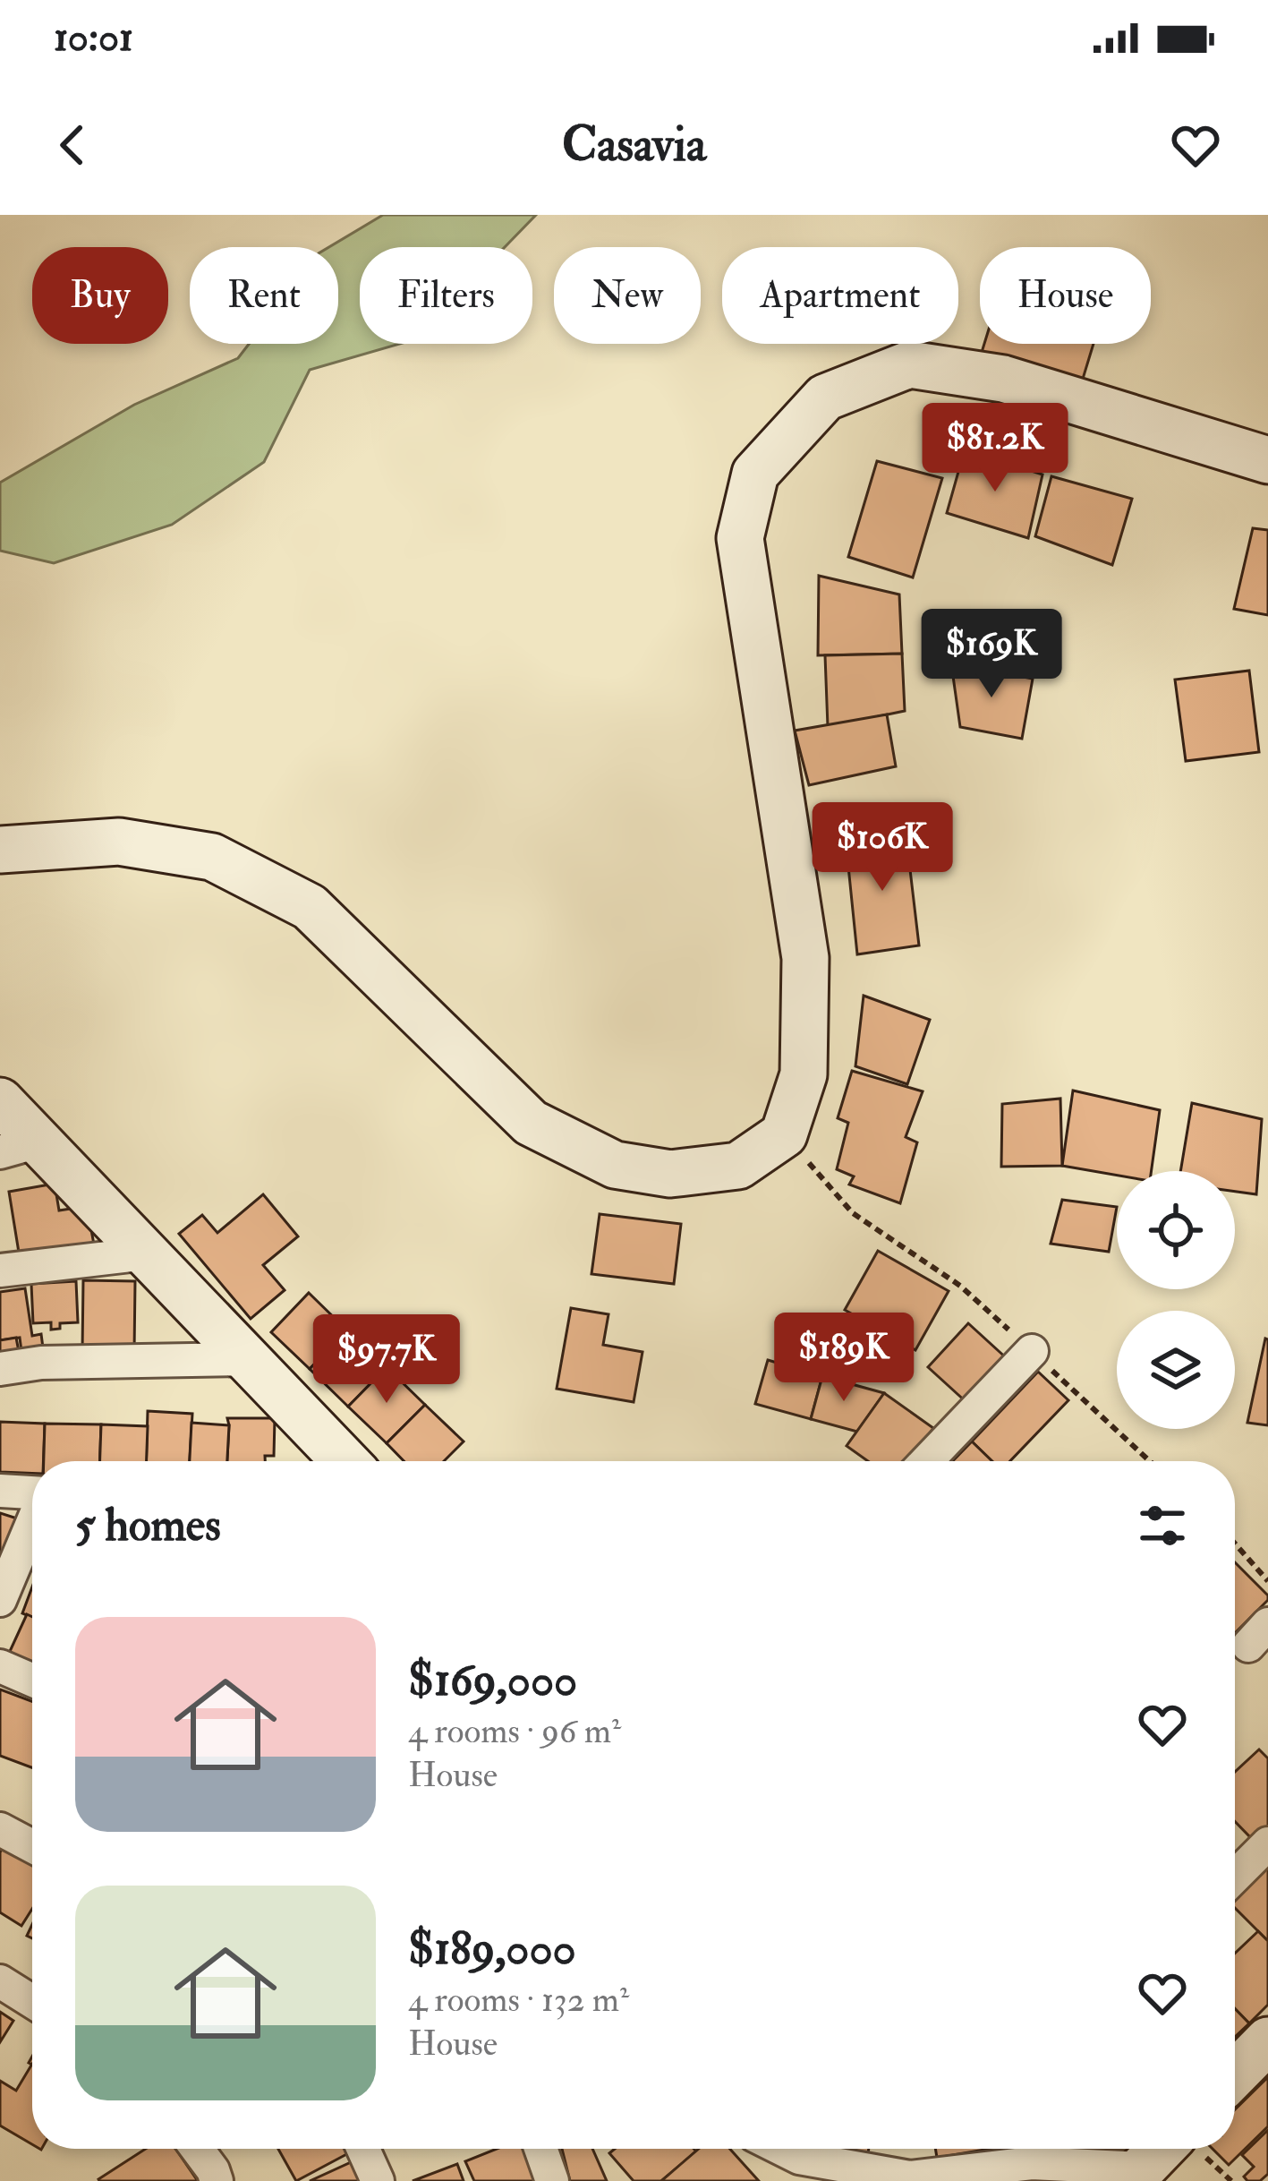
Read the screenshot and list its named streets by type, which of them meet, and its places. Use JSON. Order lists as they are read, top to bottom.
{
  "page": {
    "status": "10:01",
    "header": "Casavia",
    "chip": [
      "Buy",
      "Rent",
      "Filters",
      "New",
      "Apartment",
      "House"
    ],
    "price": [
      "$81.2K",
      "$169K",
      "$106K",
      "$189K",
      "$97.7K"
    ],
    "heading": "5 homes",
    "list": [
      {
        "name": "$169,000",
        "note": "4 rooms · 96 m² · House"
      },
      {
        "name": "$189,000",
        "note": "4 rooms · 132 m² · House"
      }
    ]
  }
}
